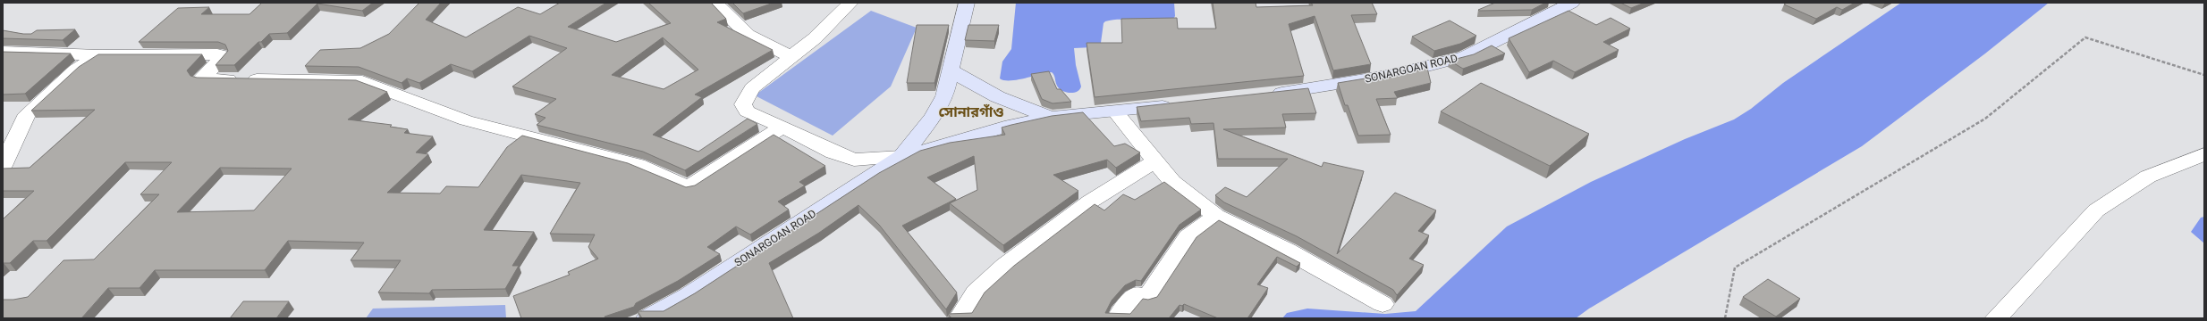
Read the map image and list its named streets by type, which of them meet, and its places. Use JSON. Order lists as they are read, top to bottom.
{
  "streets": {
    "main road": ["SONARGOAN ROAD"]
  },
  "districts": ["সোনারগাঁও"]
}
